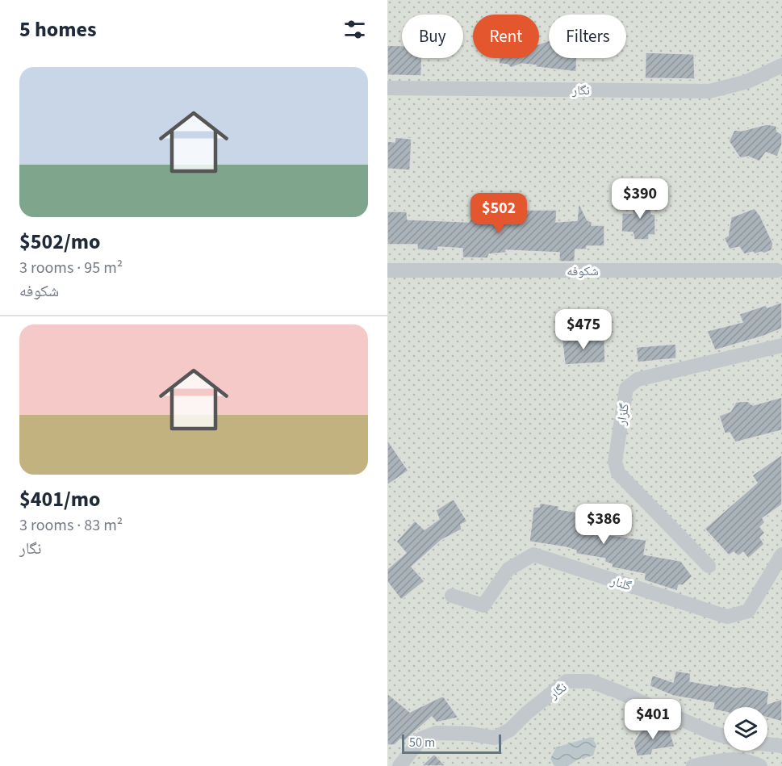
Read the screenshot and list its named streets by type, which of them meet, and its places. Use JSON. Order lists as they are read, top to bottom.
{
  "streets": {
    "street": [
      "نگار",
      "شکوفه",
      "گلزار",
      "گلنار"
    ]
  },
  "scale_bar": "50 m",
  "page": {
    "heading": "5 homes",
    "chip": ["Buy", "Rent", "Filters"],
    "list": [
      {
        "name": "$502/mo",
        "note": "3 rooms · 95 m² · شکوفه"
      },
      {
        "name": "$401/mo",
        "note": "3 rooms · 83 m² · نگار"
      }
    ],
    "price": [
      "$390",
      "$502",
      "$475",
      "$386",
      "$401"
    ],
    "scale": "50 m"
  }
}
